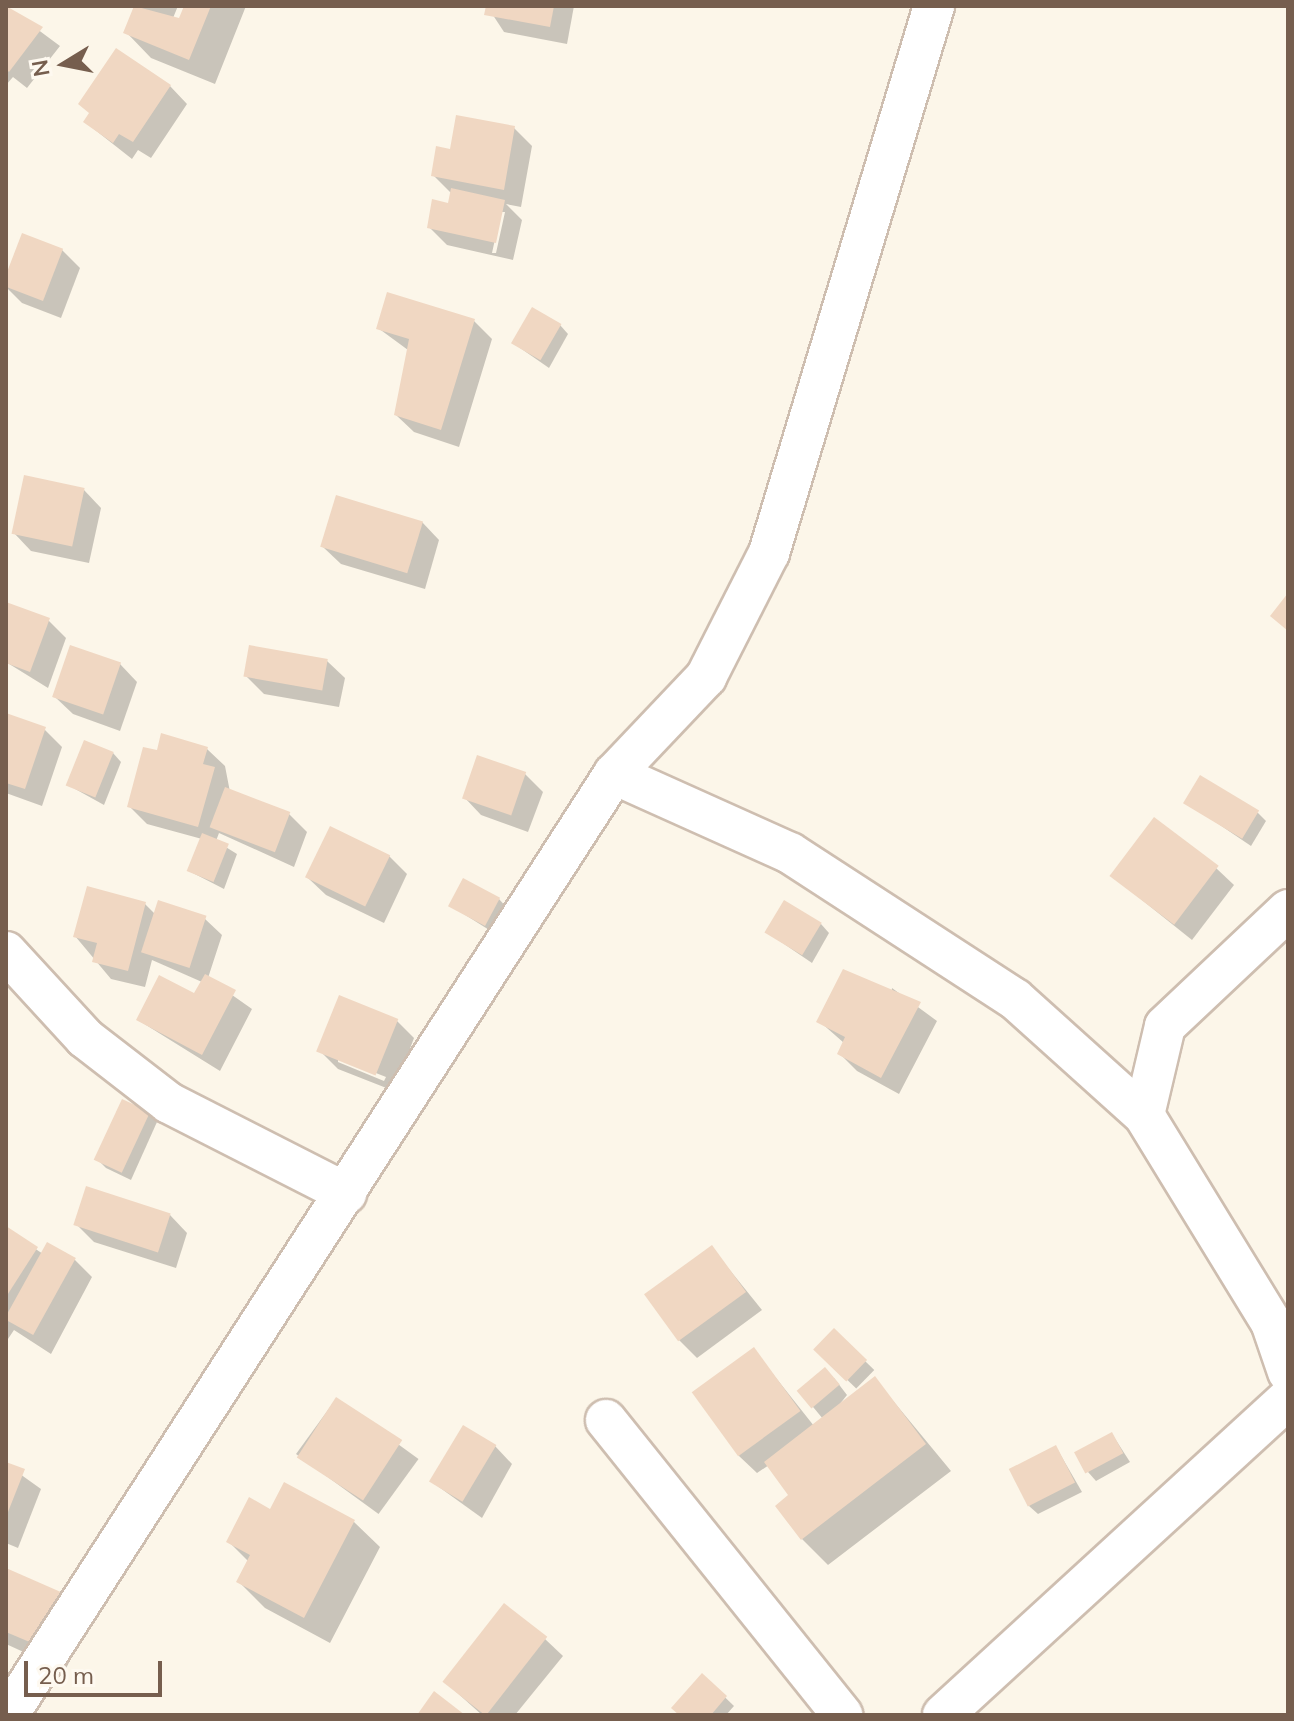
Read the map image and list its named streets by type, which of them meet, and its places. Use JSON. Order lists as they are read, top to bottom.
{
  "scale_bar": "20 m",
  "north": "left"
}
